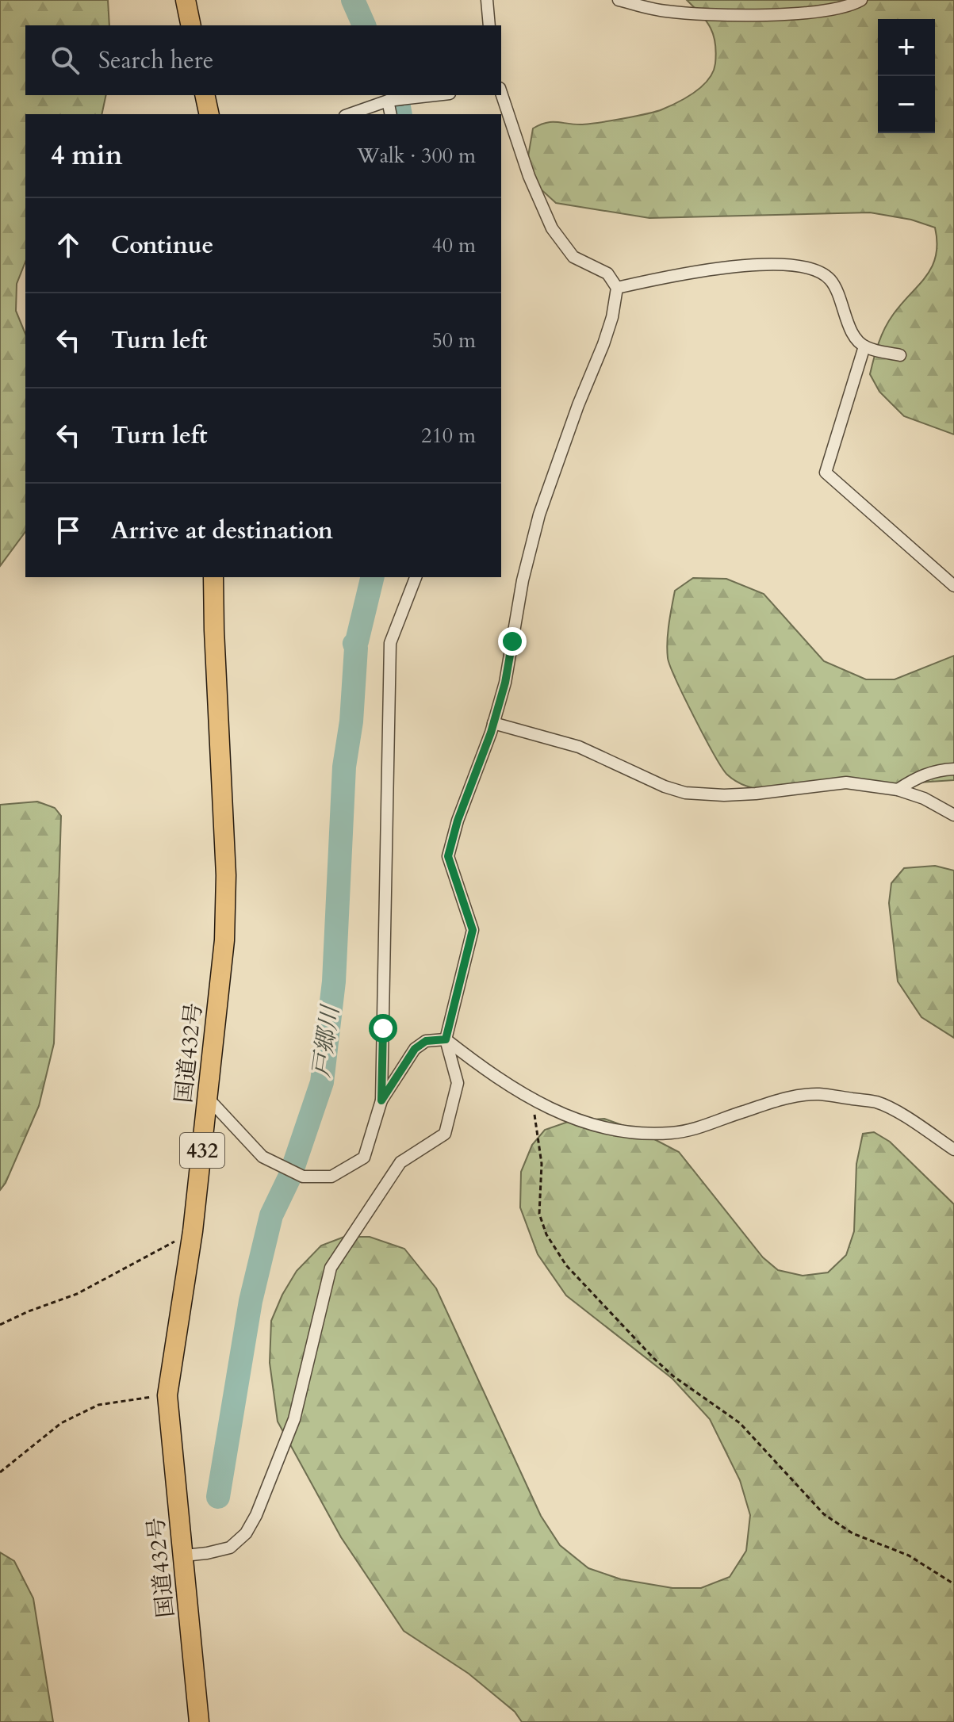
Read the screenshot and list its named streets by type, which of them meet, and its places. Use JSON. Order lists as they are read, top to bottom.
{
  "streets": {
    "highway": ["国道432号", "432"]
  },
  "water": ["戸郷川"],
  "page": {
    "map_buttons": ["+", "−"],
    "search": "Search here",
    "heading": ["4 min", "Walk · 300 m"],
    "list": [
      ["Continue", "40 m"],
      ["Turn left", "50 m"],
      ["Turn left", "210 m"],
      "Arrive at destination"
    ]
  }
}
